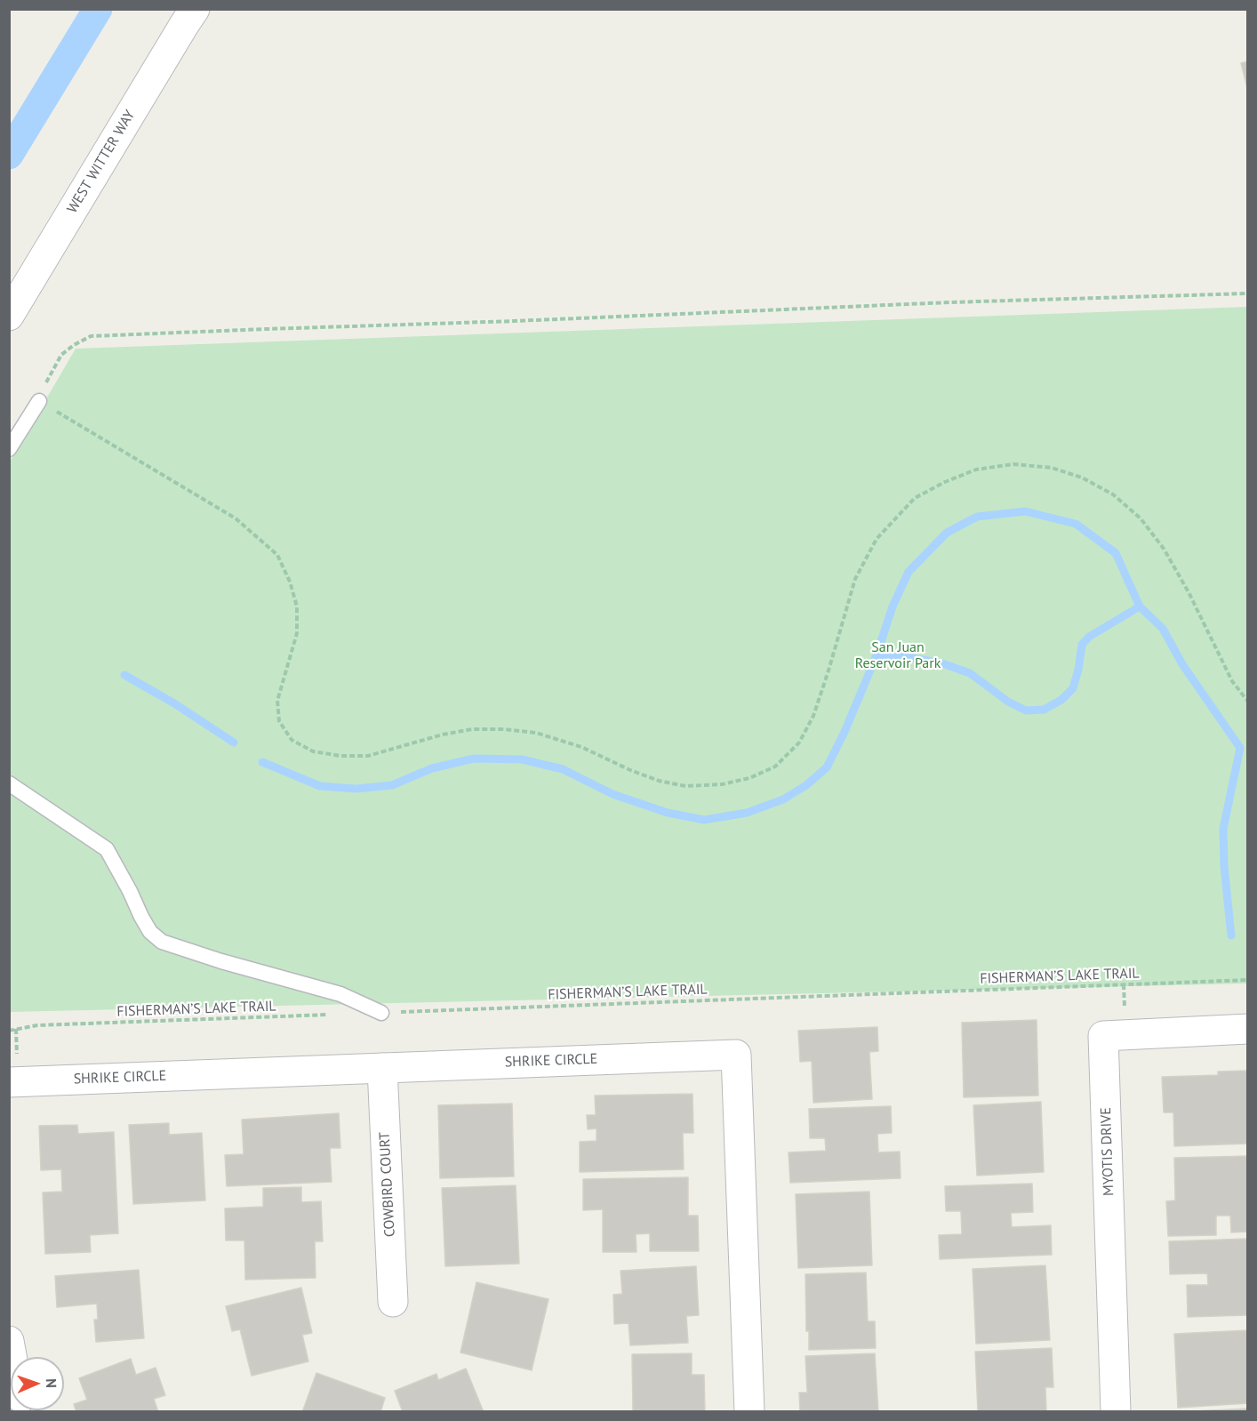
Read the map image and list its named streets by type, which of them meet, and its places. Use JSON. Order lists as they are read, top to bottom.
{
  "streets": {
    "street": [
      "WEST WITTER WAY",
      "SHRIKE CIRCLE",
      "MYOTIS DRIVE",
      "COWBIRD COURT"
    ],
    "path": ["FISHERMAN’S LAKE TRAIL"]
  },
  "crossings": [
    ["SHRIKE CIRCLE", "COWBIRD COURT"]
  ],
  "parks": ["San Juan Reservoir Park"],
  "north": "right"
}
